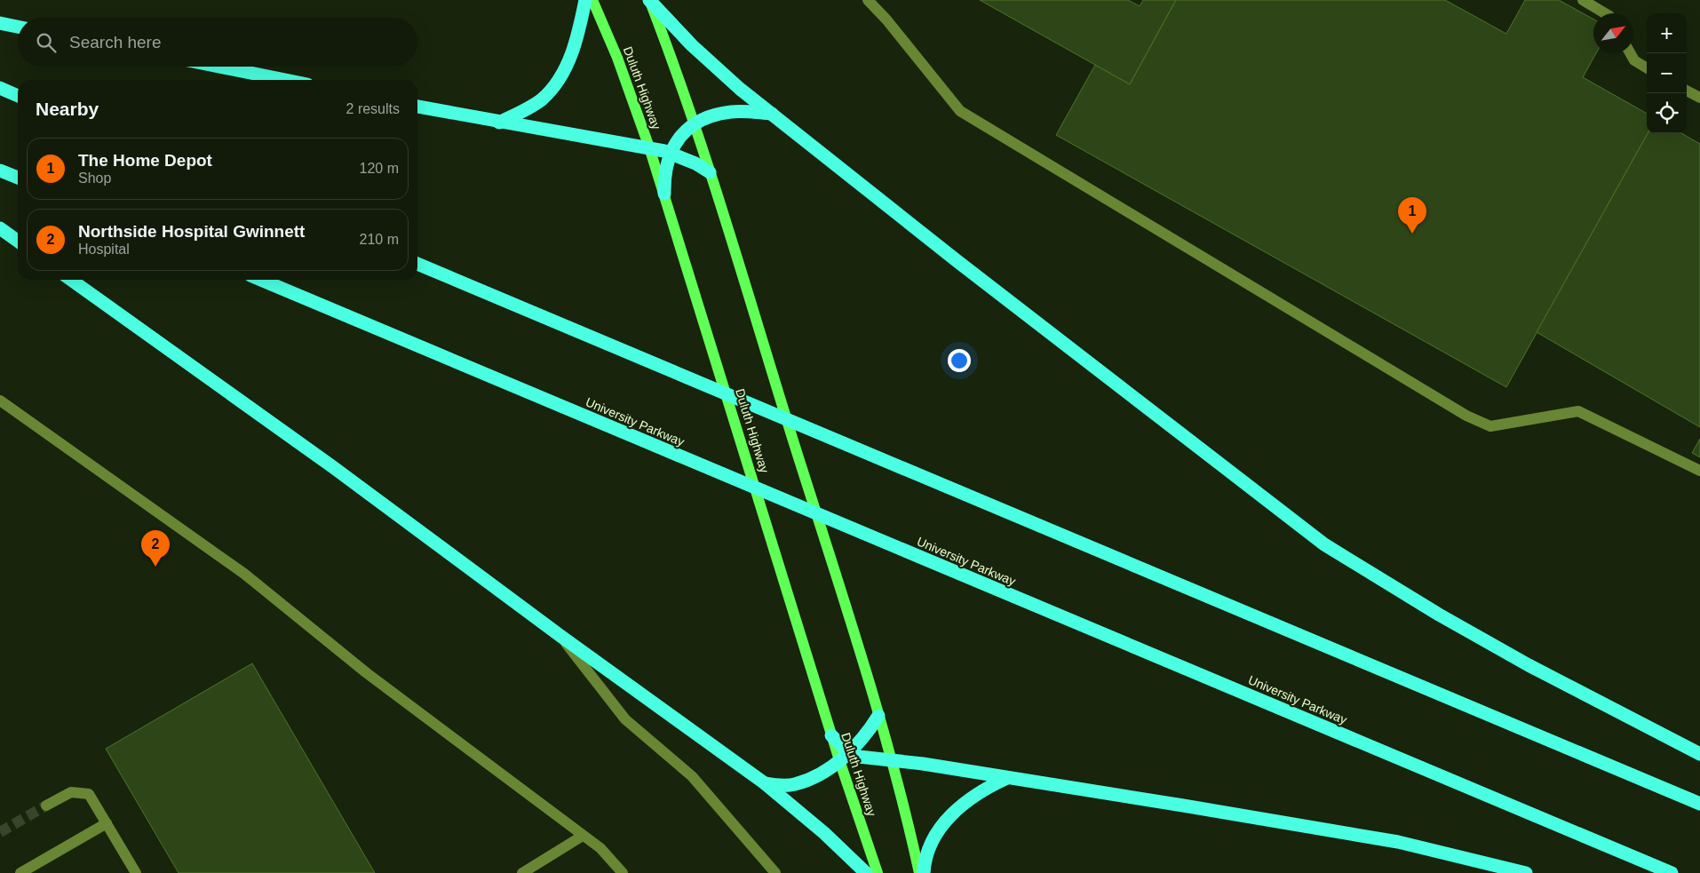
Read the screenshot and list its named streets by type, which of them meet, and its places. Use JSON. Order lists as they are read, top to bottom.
{
  "streets": {
    "highway": ["University Parkway"],
    "main road": ["Duluth Highway"]
  },
  "north": "top right",
  "page": {
    "map_buttons": ["+", "−"],
    "search": "Search here",
    "heading": ["Nearby", "2 results"],
    "list": [
      {
        "mark": "1",
        "name": "The Home Depot",
        "note": "Shop",
        "value": "120 m"
      },
      {
        "mark": "2",
        "name": "Northside Hospital Gwinnett",
        "note": "Hospital",
        "value": "210 m"
      }
    ],
    "pins": ["1", "2"]
  }
}
